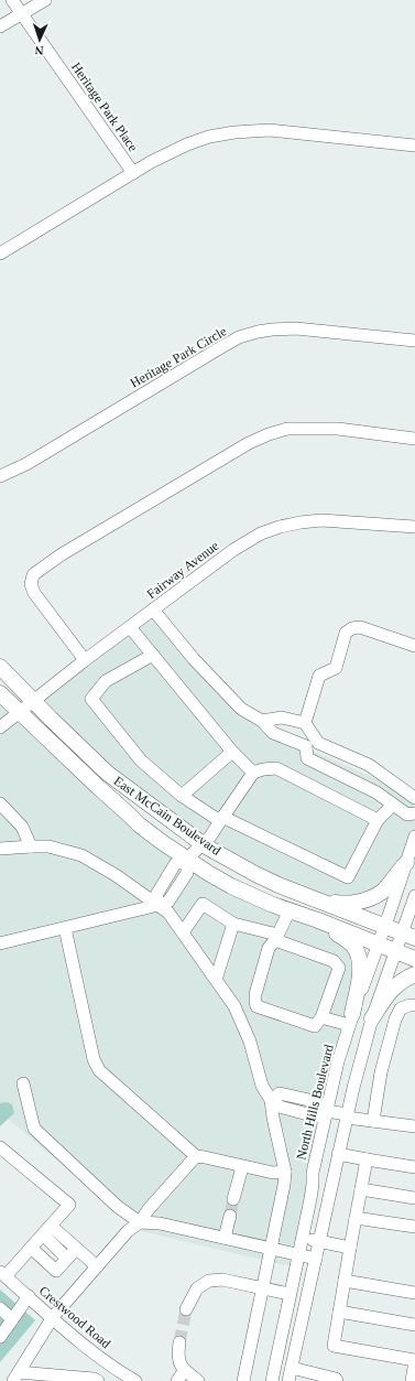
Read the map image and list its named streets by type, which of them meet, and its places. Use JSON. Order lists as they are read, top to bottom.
{
  "streets": {
    "main road": ["East McCain Boulevard"],
    "street": [
      "Heritage Park Place",
      "Heritage Park Circle",
      "Fairway Avenue",
      "North Hills Boulevard",
      "Crestwood Road"
    ]
  },
  "crossings": [
    ["Fairway Avenue", "East McCain Boulevard"],
    ["East McCain Boulevard", "North Hills Boulevard"]
  ],
  "north": "bottom"
}
